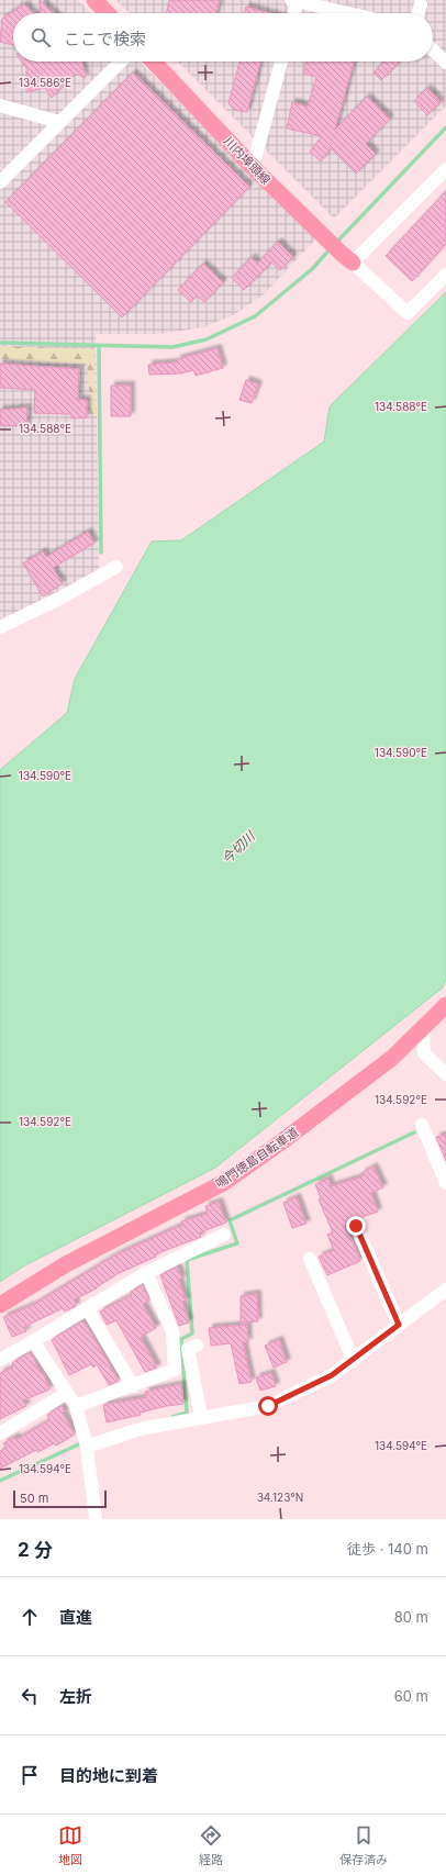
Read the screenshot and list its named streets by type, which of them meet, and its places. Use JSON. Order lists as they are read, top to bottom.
{
  "streets": {
    "main road": ["川内埠頭線", "鳴門徳島自転車道"]
  },
  "water": ["今切川"],
  "scale_bar": "50 m",
  "page": {
    "search": "ここで検索",
    "scale": "50 m",
    "heading": ["2 分", "徒歩 · 140 m"],
    "list": [
      ["直進", "80 m"],
      ["左折", "60 m"],
      "目的地に到着"
    ],
    "nav": ["地図", "経路", "保存済み"]
  },
  "coordinates": [
    "134.586°E",
    "134.588°E",
    "134.590°E",
    "134.592°E",
    "134.594°E",
    "34.123°N"
  ]
}
